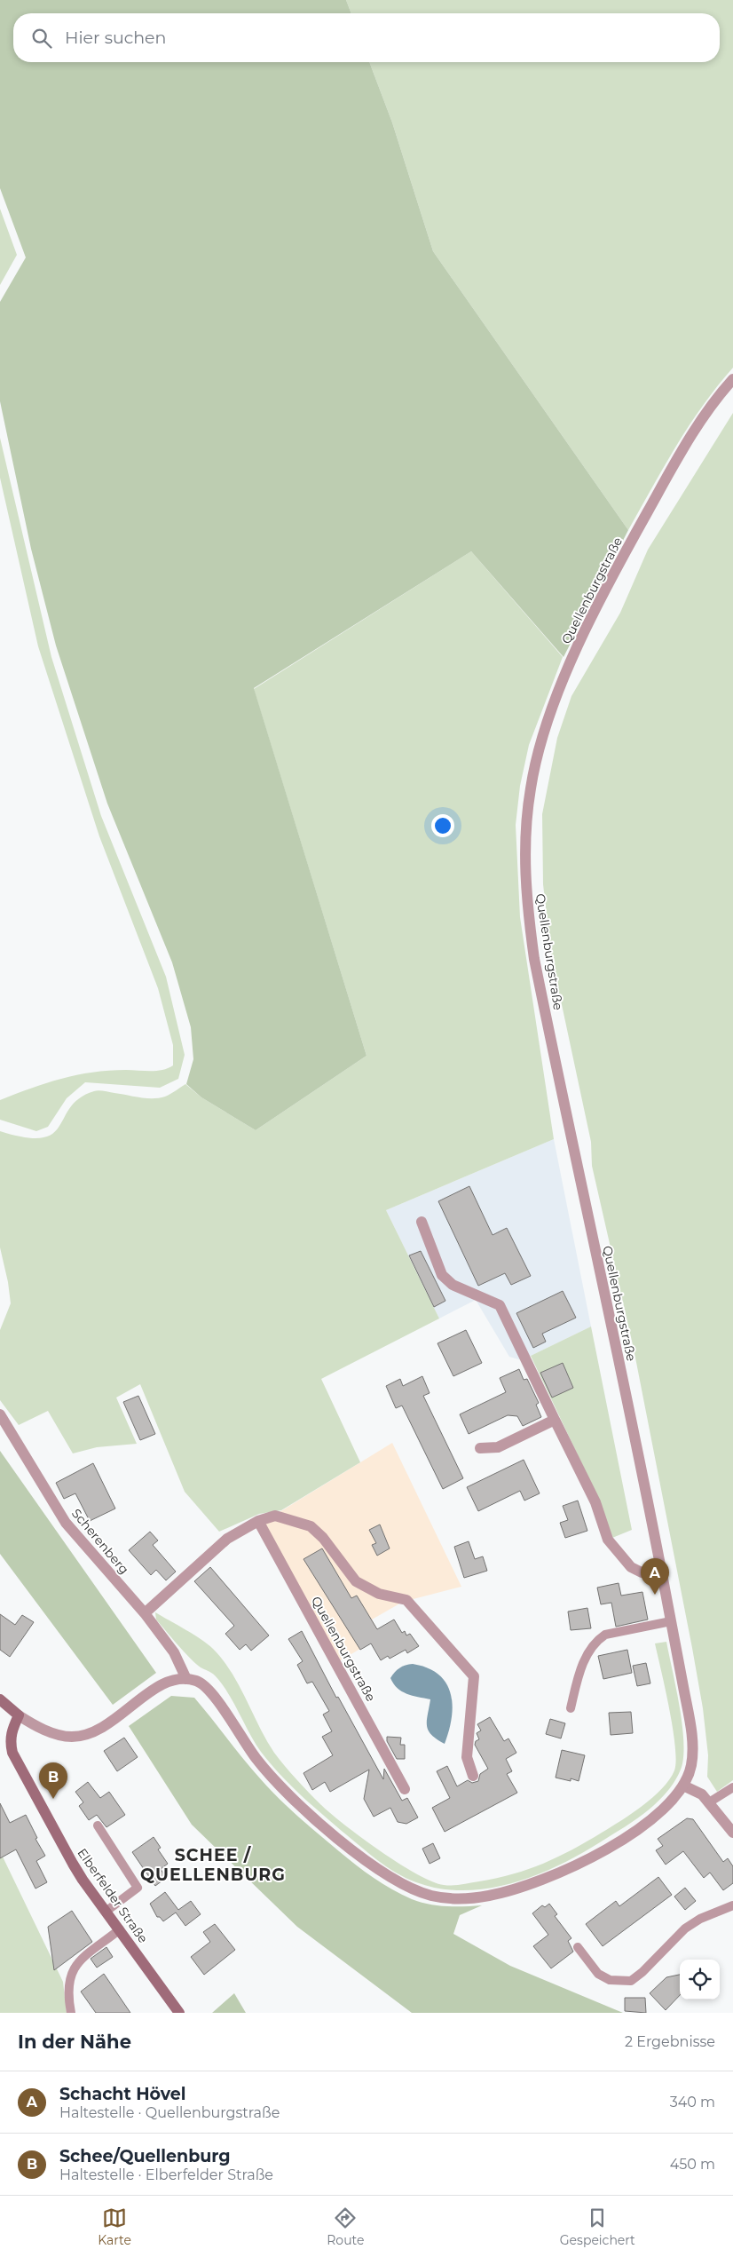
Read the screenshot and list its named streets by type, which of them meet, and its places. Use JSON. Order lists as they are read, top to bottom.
{
  "streets": {
    "main road": ["Elberfelder Straße"],
    "street": ["Quellenburgstraße", "Scherenberg"]
  },
  "crossings": [
    ["Quellenburgstraße", "Scherenberg"]
  ],
  "districts": ["SCHEE / QUELLENBURG"],
  "page": {
    "search": "Hier suchen",
    "pins": ["A", "B"],
    "heading": ["In der Nähe", "2 Ergebnisse"],
    "list": [
      {
        "mark": "A",
        "name": "Schacht Hövel",
        "note": "Haltestelle · Quellenburgstraße",
        "value": "340 m"
      },
      {
        "mark": "B",
        "name": "Schee/Quellenburg",
        "note": "Haltestelle · Elberfelder Straße",
        "value": "450 m"
      }
    ],
    "nav": ["Karte", "Route", "Gespeichert"]
  }
}
